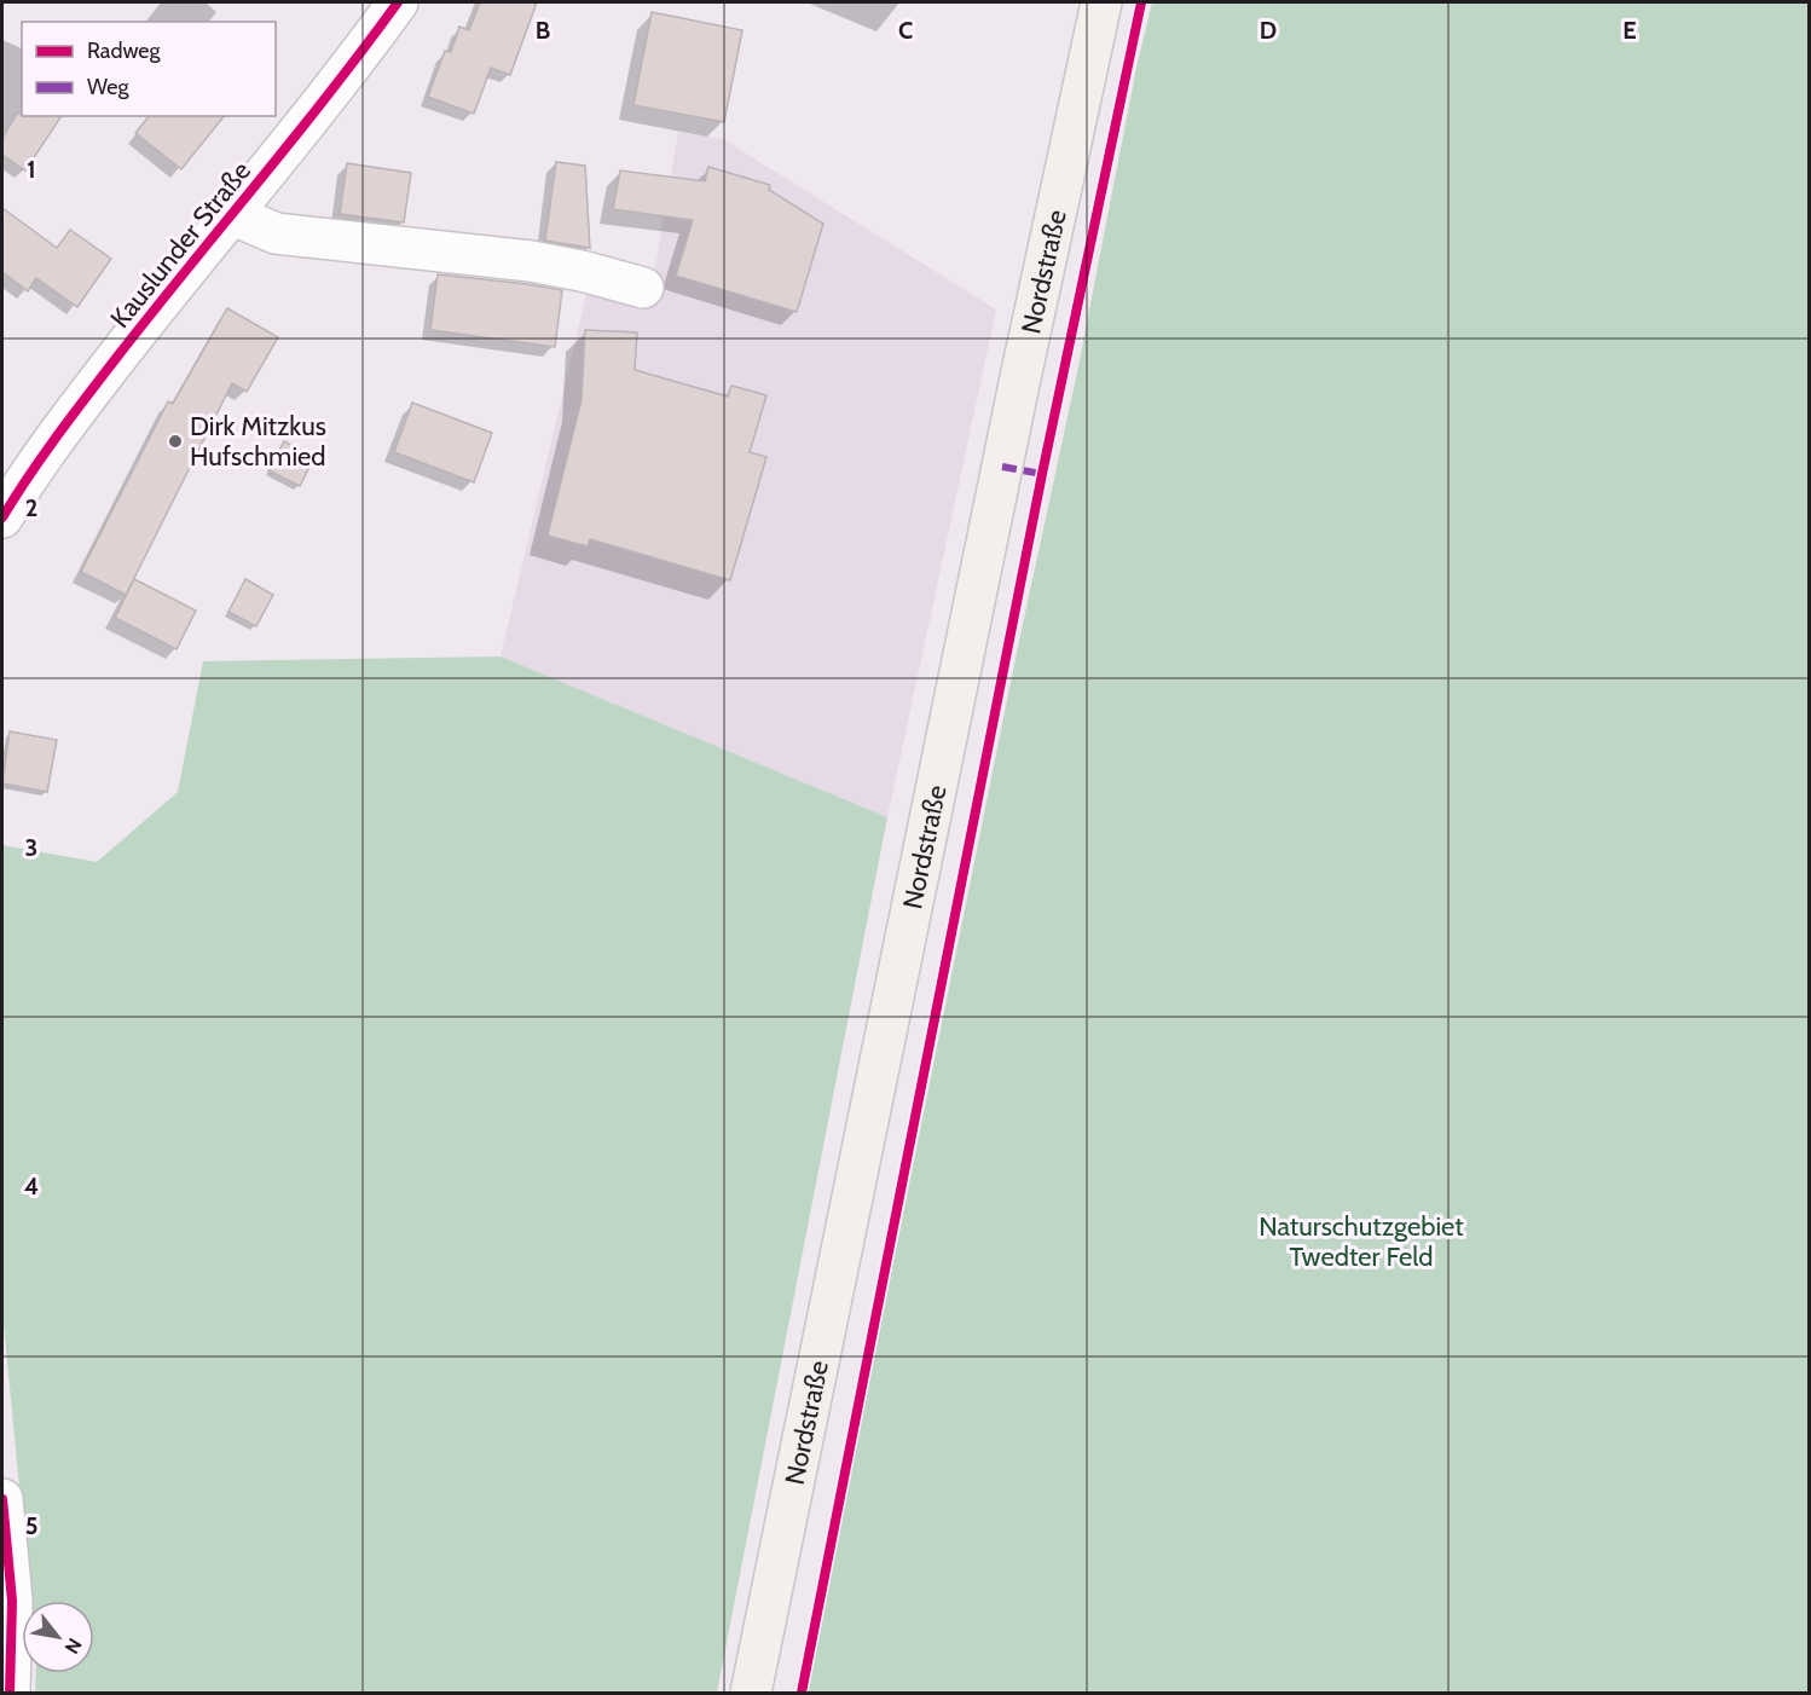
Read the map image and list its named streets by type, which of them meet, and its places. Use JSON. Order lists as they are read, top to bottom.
{
  "streets": {
    "main road": ["Nordstraße"],
    "street": ["Kauslunder Straße"]
  },
  "parks": ["Naturschutzgebiet Twedter Feld"],
  "places": ["Dirk Mitzkus Hufschmied"],
  "legend": ["Radweg", "Weg"],
  "north": "bottom right",
  "grid": {
    "columns": [
      "B",
      "C",
      "D",
      "E"
    ],
    "rows": [
      "1",
      "2",
      "3",
      "4",
      "5"
    ]
  }
}
